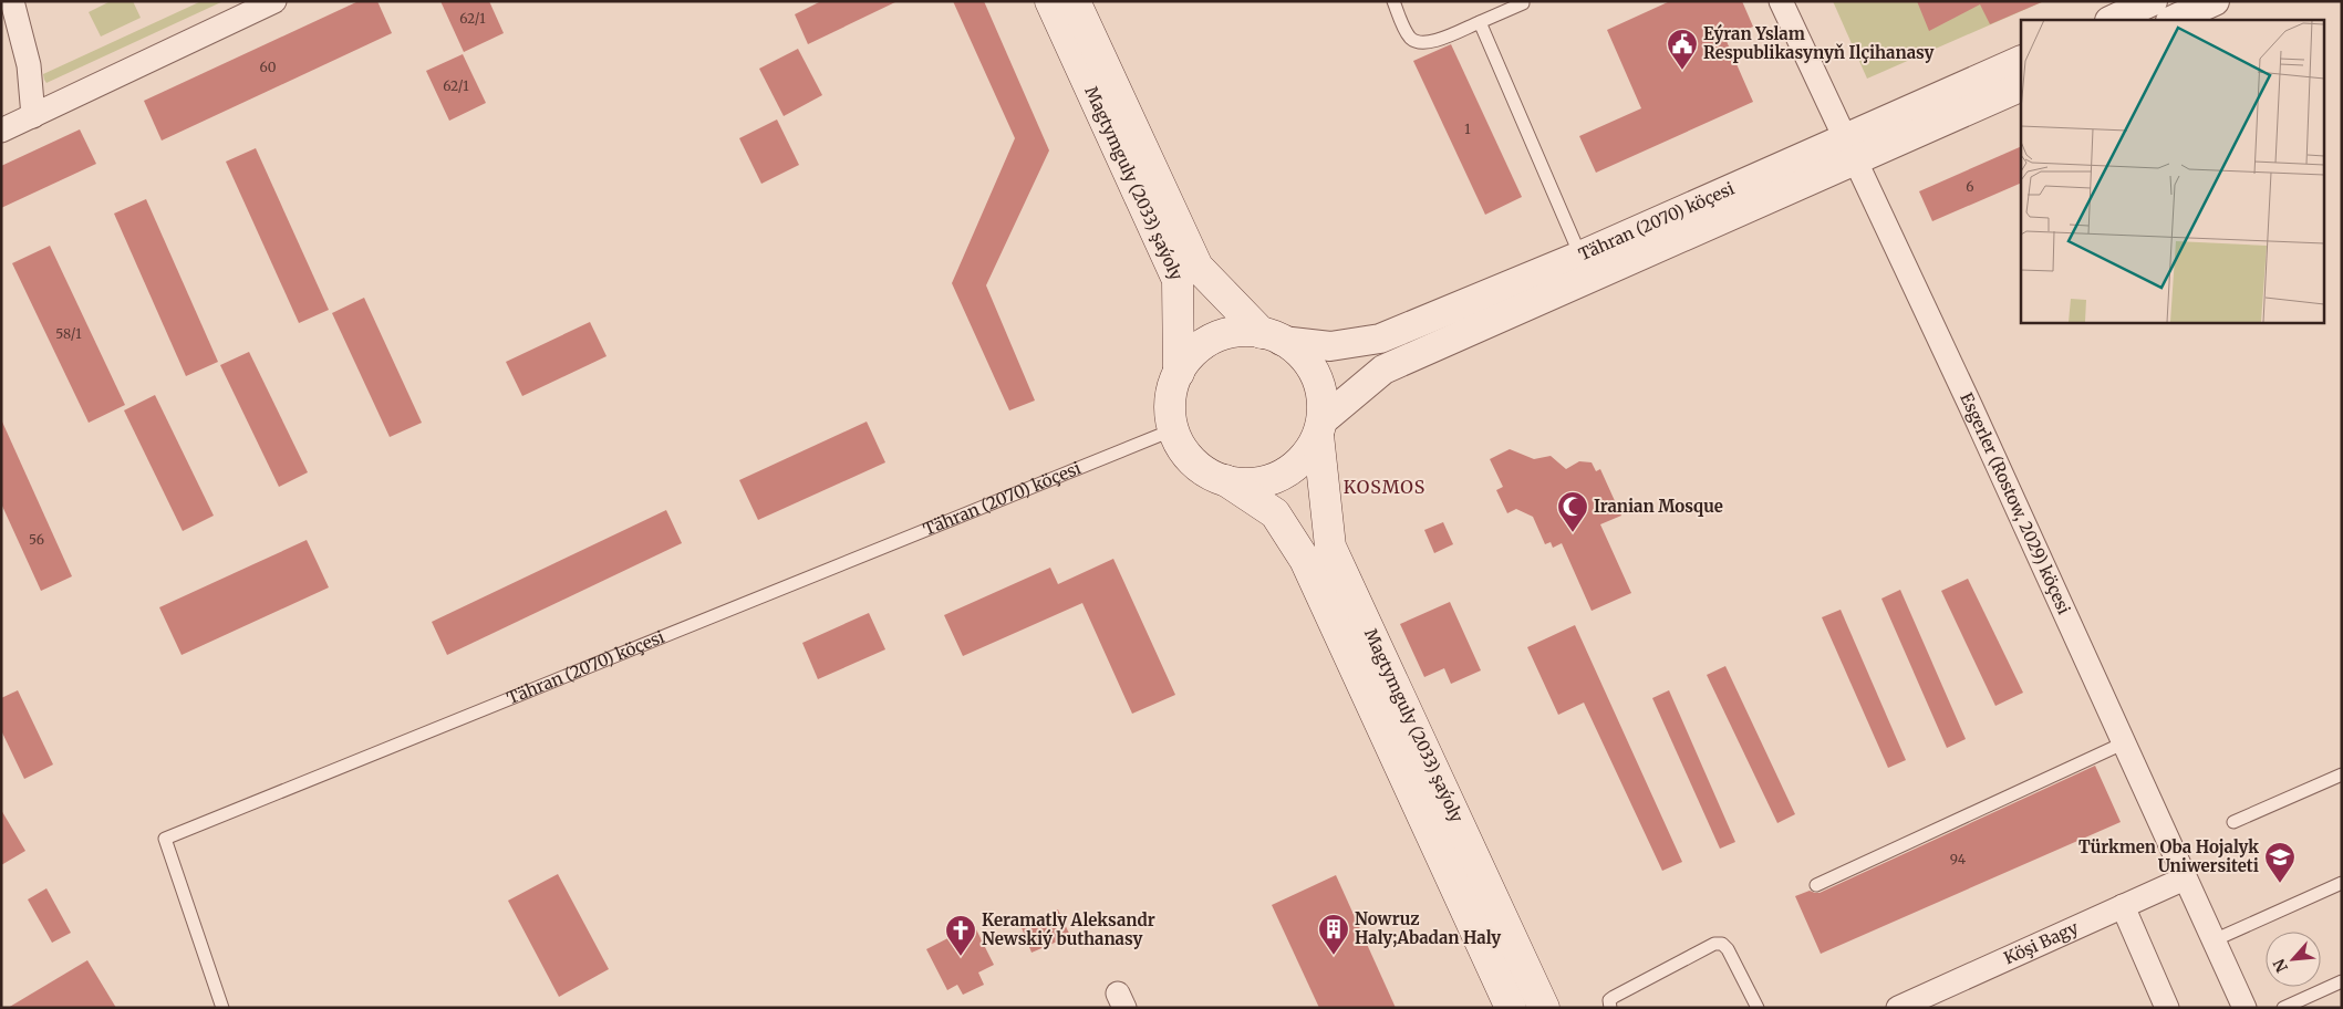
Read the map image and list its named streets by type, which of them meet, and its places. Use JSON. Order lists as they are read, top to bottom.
{
  "streets": {
    "main road": ["Magtymguly (2033) şaýoly"],
    "street": ["Tähran (2070) köçesi", "Esgerler (Rostow, 2029) köçesi", "Köşi Bagy"]
  },
  "crossings": [
    ["Magtymguly (2033) şaýoly", "Tähran (2070) köçesi"],
    ["Tähran (2070) köçesi", "Esgerler (Rostow, 2029) köçesi"],
    ["Esgerler (Rostow, 2029) köçesi", "Köşi Bagy"]
  ],
  "districts": ["KOSMOS"],
  "places": {
    "public building": ["Eýran Yslam Respublikasynyň Ilçihanasy"],
    "mosque": ["Iranian Mosque"],
    "school or university": ["Türkmen Oba Hojalyk Uniwersiteti"],
    "building": ["Nowruz Haly;Abadan Haly"],
    "church": ["Keramatly Aleksandr Newskiý buthanasy"]
  },
  "house_numbers": [
    "62/1",
    "60",
    "62/1",
    "1",
    "6",
    "58/1",
    "56",
    "94"
  ],
  "north": "bottom left"
}
